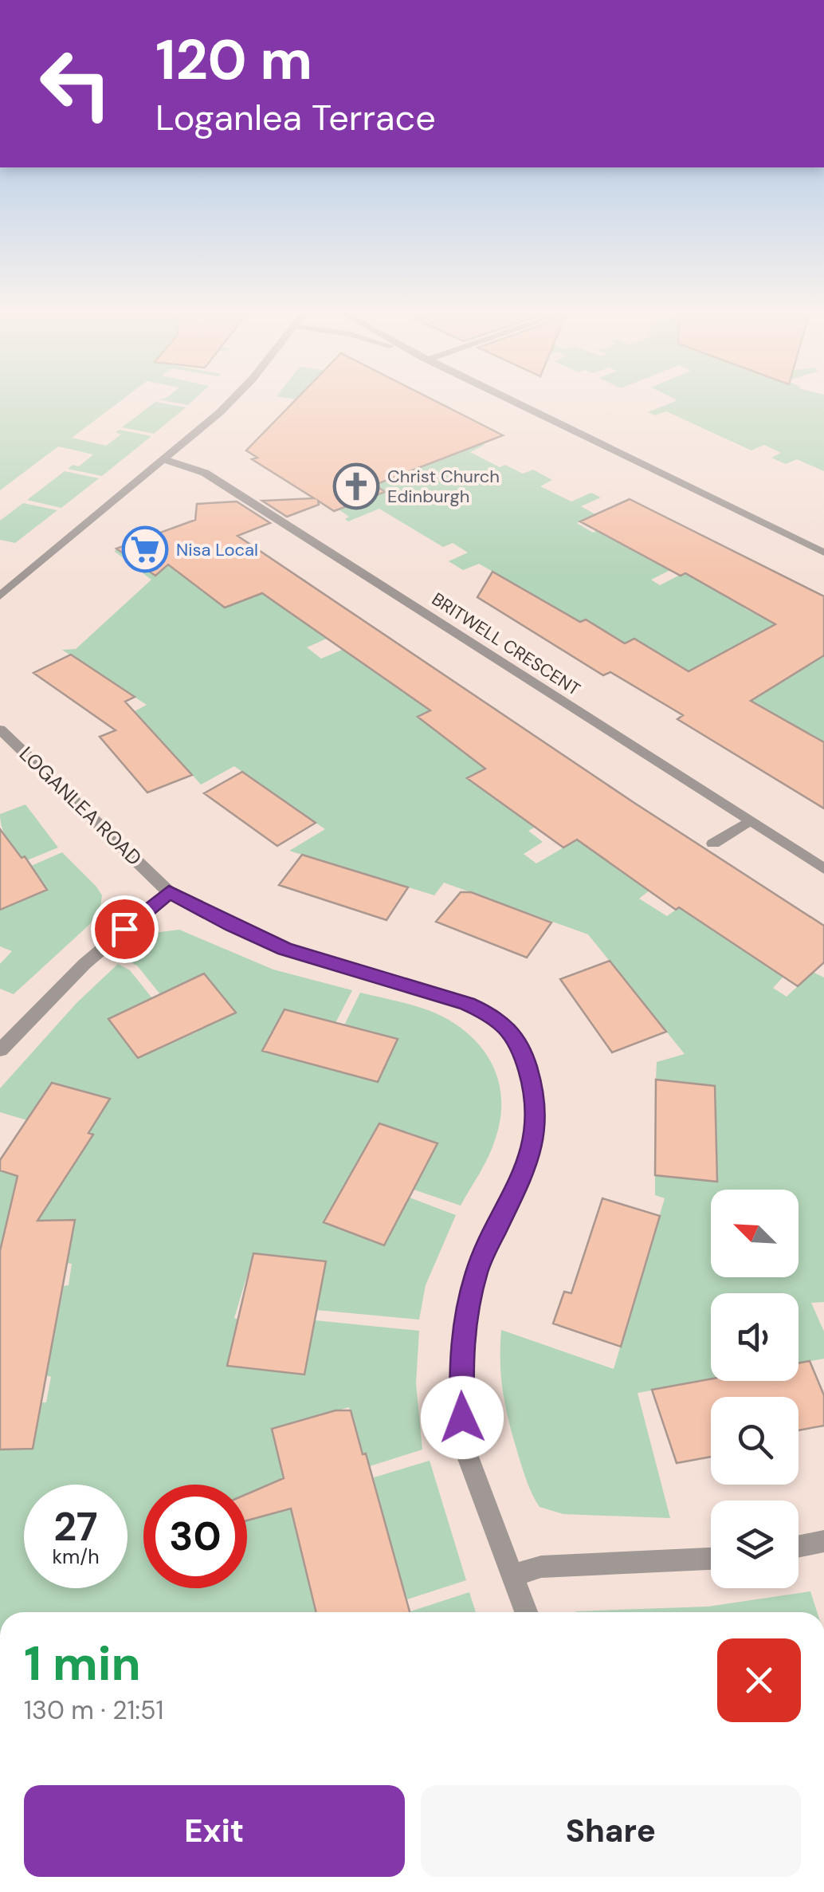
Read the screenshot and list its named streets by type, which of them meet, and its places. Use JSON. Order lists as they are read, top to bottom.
{
  "streets": {
    "street": ["BRITWELL CRESCENT", "LOGANLEA ROAD"]
  },
  "places": {
    "church": ["Christ Church Edinburgh"],
    "supermarket": ["Nisa Local"]
  },
  "north": "top left",
  "page": {
    "turn": ["120 m", "Loganlea Terrace"],
    "speed": "27 km/h",
    "limit": "30",
    "heading": ["1 min", "130 m · 21:51"],
    "buttons": ["Exit", "Share"]
  }
}
